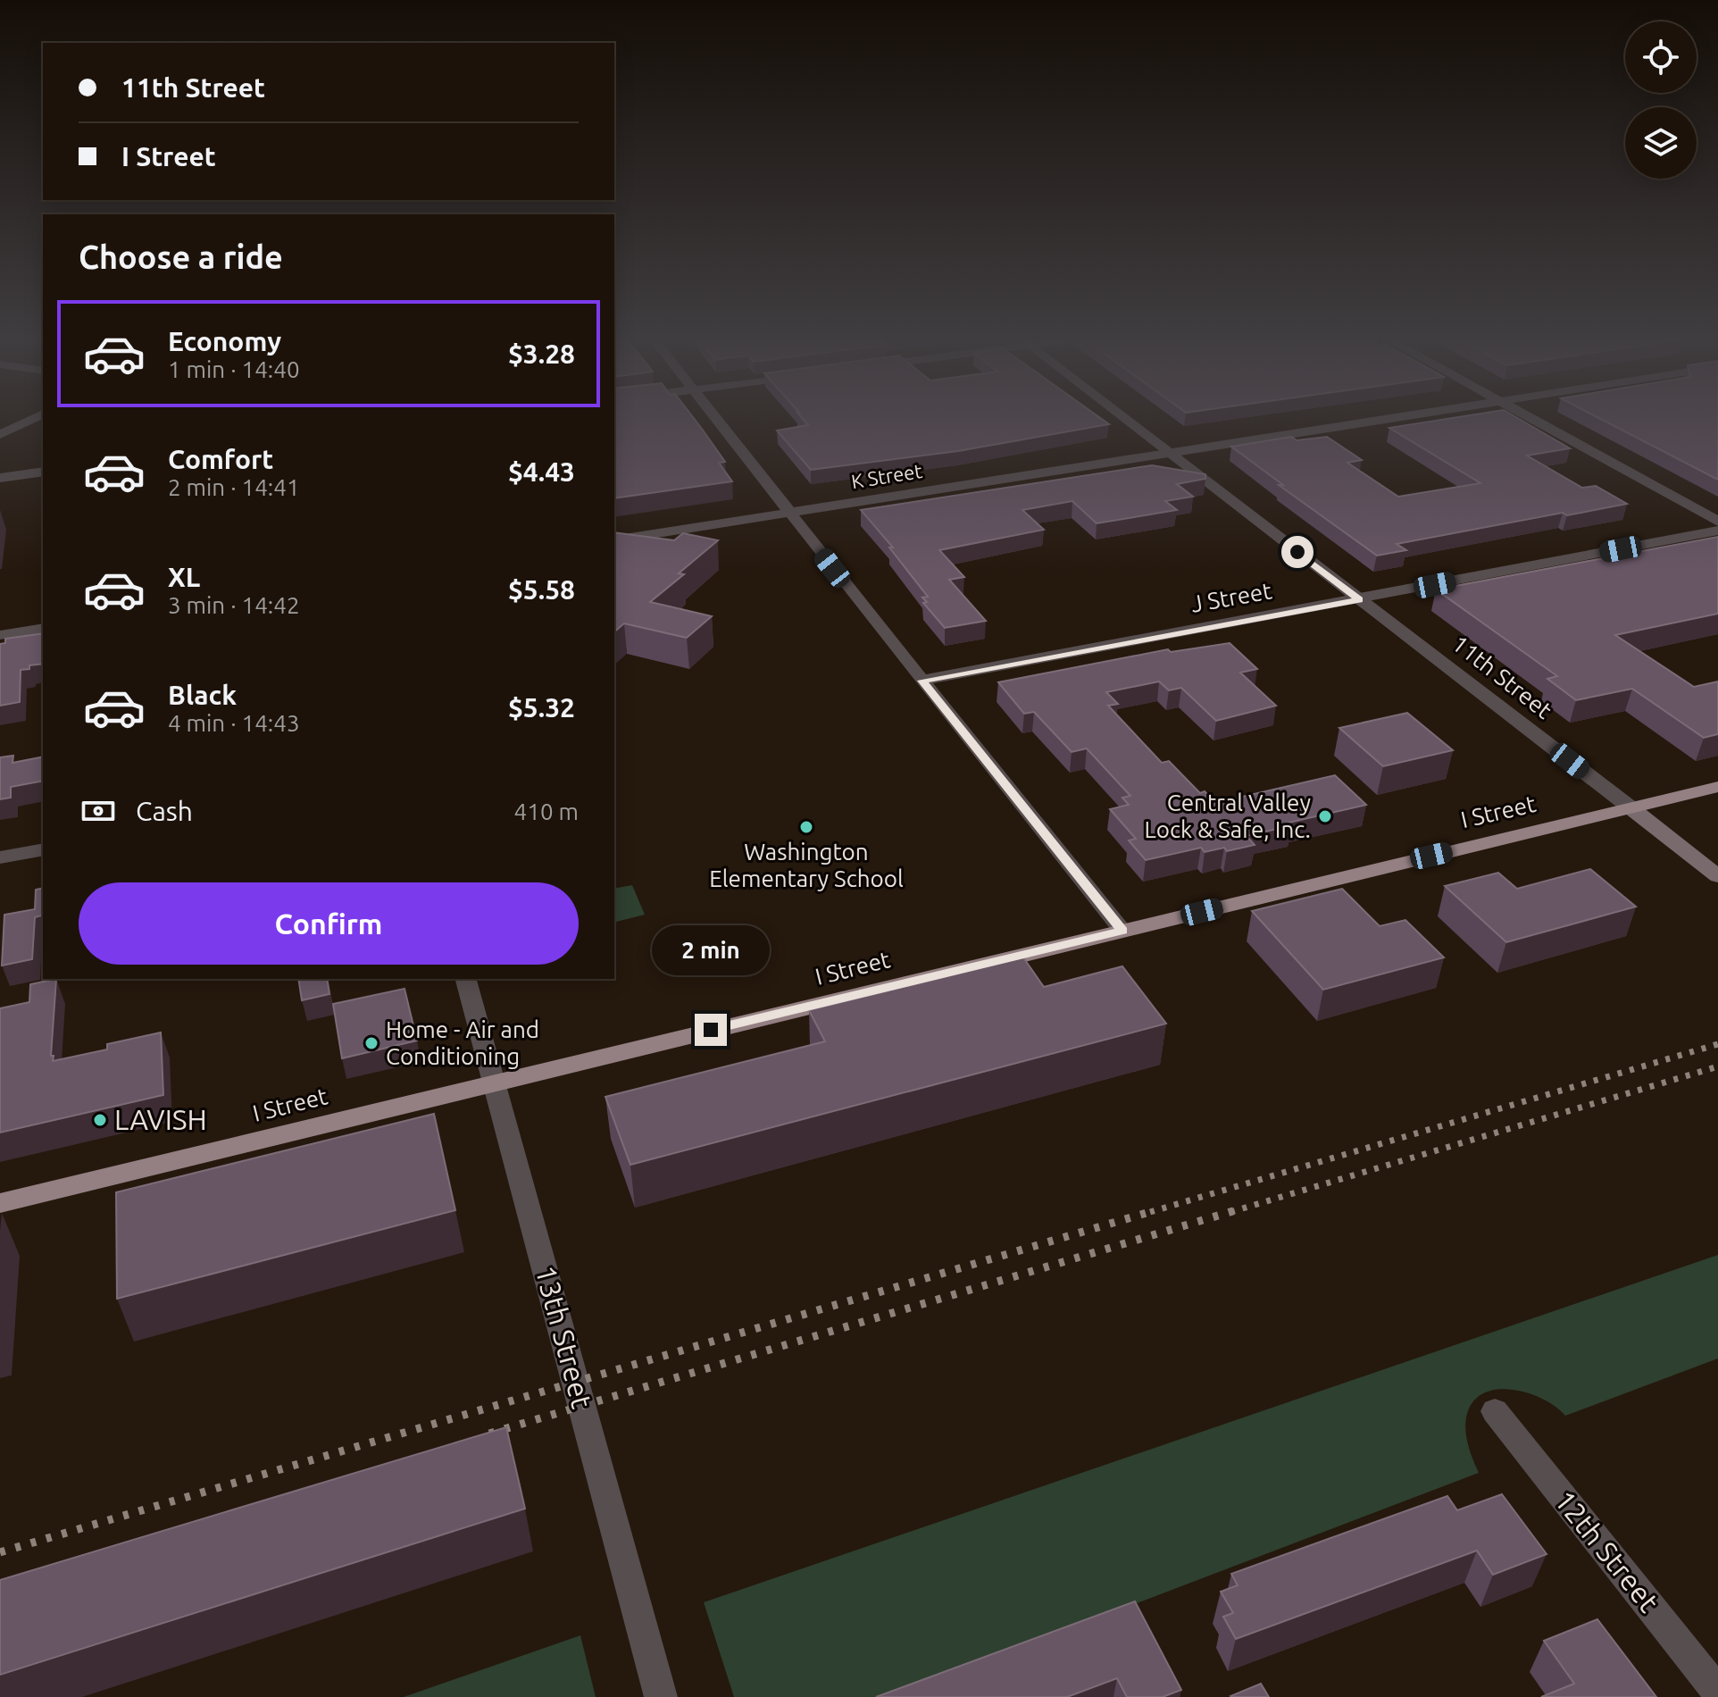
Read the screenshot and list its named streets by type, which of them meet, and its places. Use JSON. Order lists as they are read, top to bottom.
{
  "streets": {
    "main road": ["11th Street", "I Street"],
    "street": [
      "K Street",
      "J Street",
      "13th Street",
      "12th Street"
    ]
  },
  "crossings": [
    ["K Street", "11th Street"],
    ["J Street", "11th Street"],
    ["11th Street", "I Street"],
    ["I Street", "13th Street"]
  ],
  "places": [
    "Central Valley Lock & Safe, Inc.",
    "Washington Elementary School",
    "Home - Air and Conditioning",
    "LAVISH"
  ],
  "page": {
    "banner": ["11th Street", "I Street"],
    "heading": "Choose a ride",
    "list": [
      {
        "name": "Economy",
        "note": "1 min · 14:40",
        "value": "$3.28"
      },
      {
        "name": "Comfort",
        "note": "2 min · 14:41",
        "value": "$4.43"
      },
      {
        "name": "XL",
        "note": "3 min · 14:42",
        "value": "$5.58"
      },
      {
        "name": "Black",
        "note": "4 min · 14:43",
        "value": "$5.32"
      }
    ],
    "pay": ["Cash", "410 m"],
    "buttons": "Confirm",
    "bubble": "2 min"
  }
}
